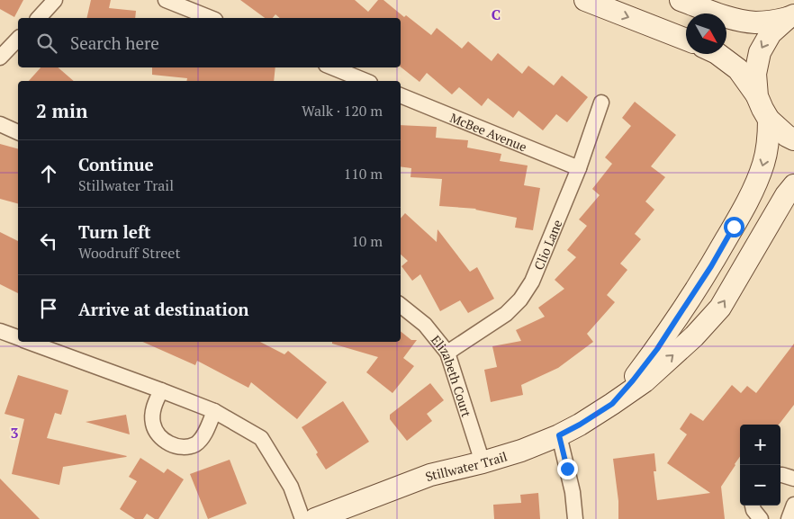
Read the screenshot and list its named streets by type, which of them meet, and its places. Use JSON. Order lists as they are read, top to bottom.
{
  "streets": {
    "street": [
      "McBee Avenue",
      "Clio Lane",
      "Elizabeth Court",
      "Stillwater Trail"
    ]
  },
  "crossings": [
    ["McBee Avenue", "Clio Lane"],
    ["Clio Lane", "Elizabeth Court"],
    ["Elizabeth Court", "Stillwater Trail"]
  ],
  "north": "bottom right",
  "page": {
    "search": "Search here",
    "heading": ["2 min", "Walk · 120 m"],
    "list": [
      ["Continue", "Stillwater Trail", "110 m"],
      ["Turn left", "Woodruff Street", "10 m"],
      "Arrive at destination"
    ],
    "map_buttons": ["+", "−"]
  },
  "grid": {
    "columns": ["C"],
    "rows": ["3"]
  }
}
